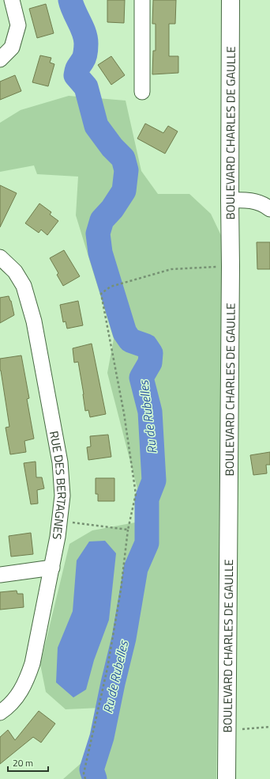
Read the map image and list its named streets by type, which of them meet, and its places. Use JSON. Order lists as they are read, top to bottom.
{
  "streets": {
    "street": ["BOULEVARD CHARLES DE GAULLE", "RUE DES BERTAGNES"]
  },
  "water": ["Ru de Rubelles"],
  "scale_bar": "20 m"
}
